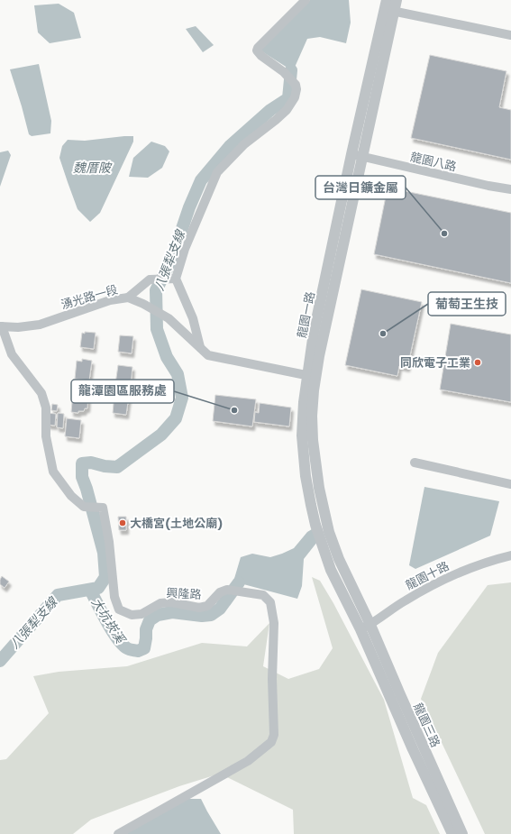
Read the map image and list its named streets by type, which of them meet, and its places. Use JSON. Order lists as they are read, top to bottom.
{
  "streets": {
    "street": [
      "龍園八路",
      "湧光路一段",
      "龍園一路",
      "龍園十路",
      "興隆路",
      "龍園三路"
    ]
  },
  "crossings": [
    ["龍園八路", "龍園一路"],
    ["湧光路一段", "龍園一路"],
    ["湧光路一段", "興隆路"],
    ["龍園一路", "龍園十路"],
    ["龍園一路", "龍園三路"],
    ["龍園十路", "龍園三路"]
  ],
  "water": ["魏厝陂", "八張犁支線", "大坑崁溪"],
  "places": [
    "台灣日鑛金屬",
    "葡萄王生技",
    "同欣電子工業",
    "龍潭園區服務處",
    "大橋宮(土地公廟)"
  ]
}
